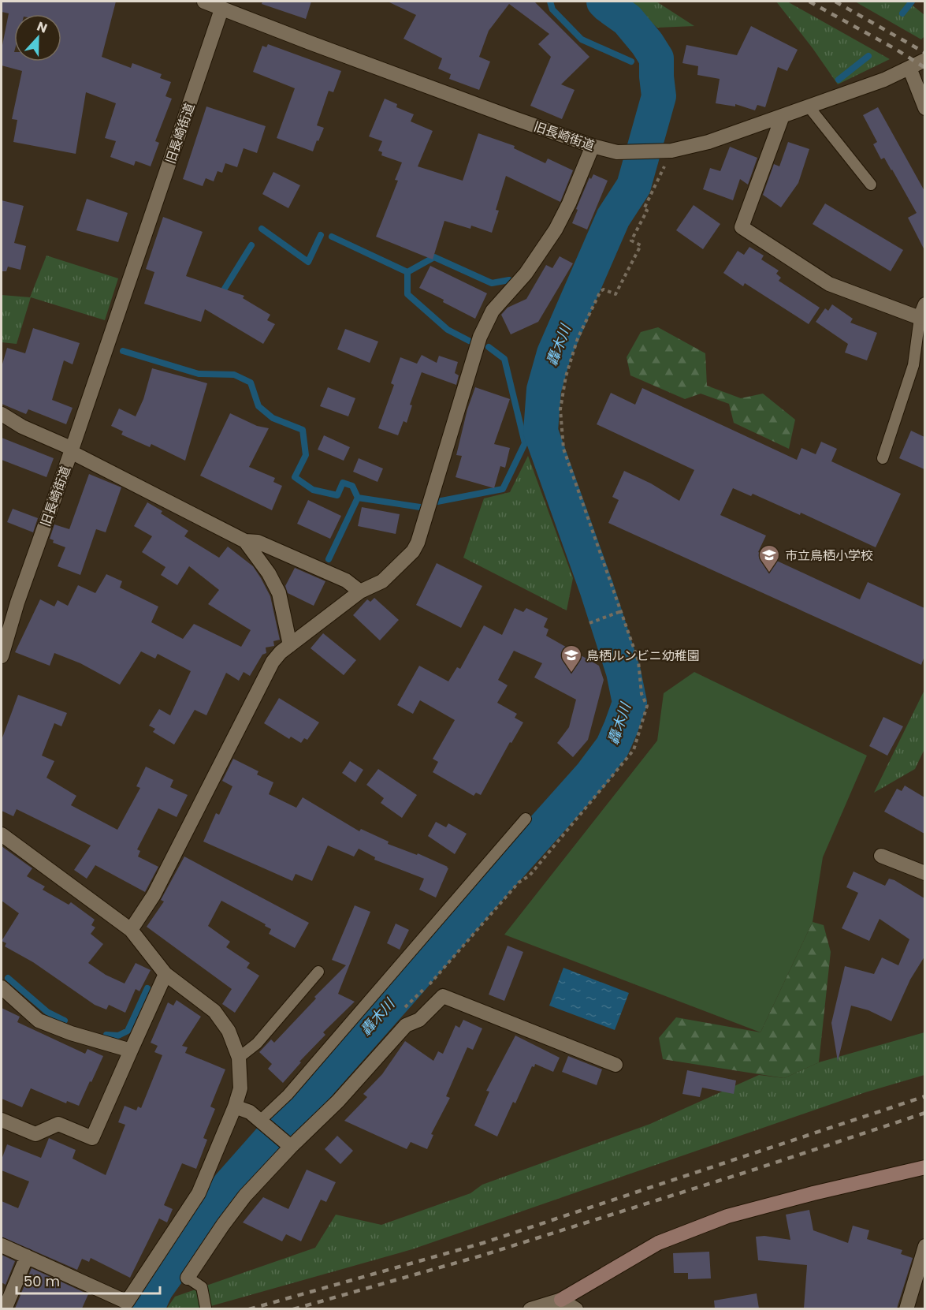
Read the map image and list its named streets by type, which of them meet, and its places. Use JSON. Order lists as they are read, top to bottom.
{
  "streets": {
    "street": ["旧長崎街道"]
  },
  "water": ["轟木川"],
  "places": {
    "school or university": ["市立鳥栖小学校", "鳥栖ルンビニ幼稚園"]
  },
  "scale_bar": "50 m",
  "north": "top"
}
